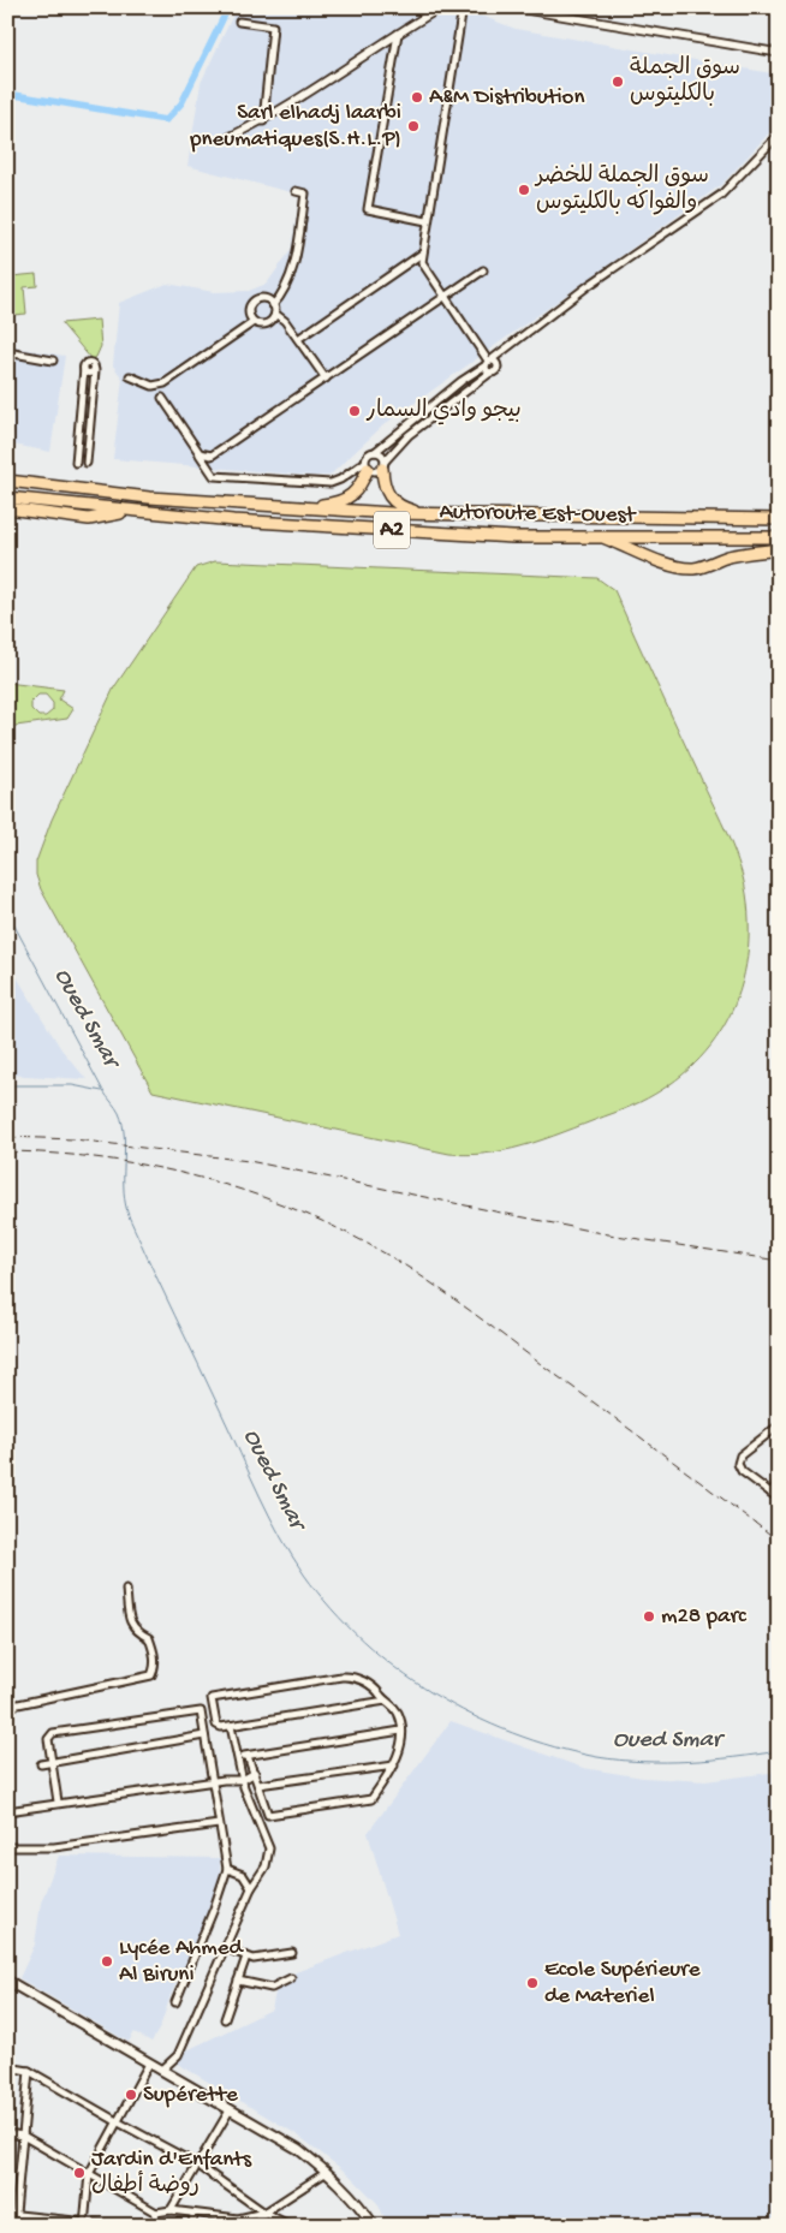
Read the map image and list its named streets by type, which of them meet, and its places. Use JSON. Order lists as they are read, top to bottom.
{
  "streets": {
    "highway": ["Autoroute Est-Ouest", "A2"]
  },
  "water": ["Oued Smar"],
  "places": [
    "سوق الجملة بالكليتوس",
    "A&M Distribution",
    "Sarl elhadj laarbi pneumatiques(S.H.L.P)",
    "سوق الجملة للخضر والفواكه بالكليتوس",
    "بيجو وادي السمار",
    "m28 parc",
    "Lycée Ahmed Al Biruni",
    "Ecole Supérieure de Materiel",
    "Supérette",
    "Jardin d'Enfants روضة أطفال"
  ]
}
